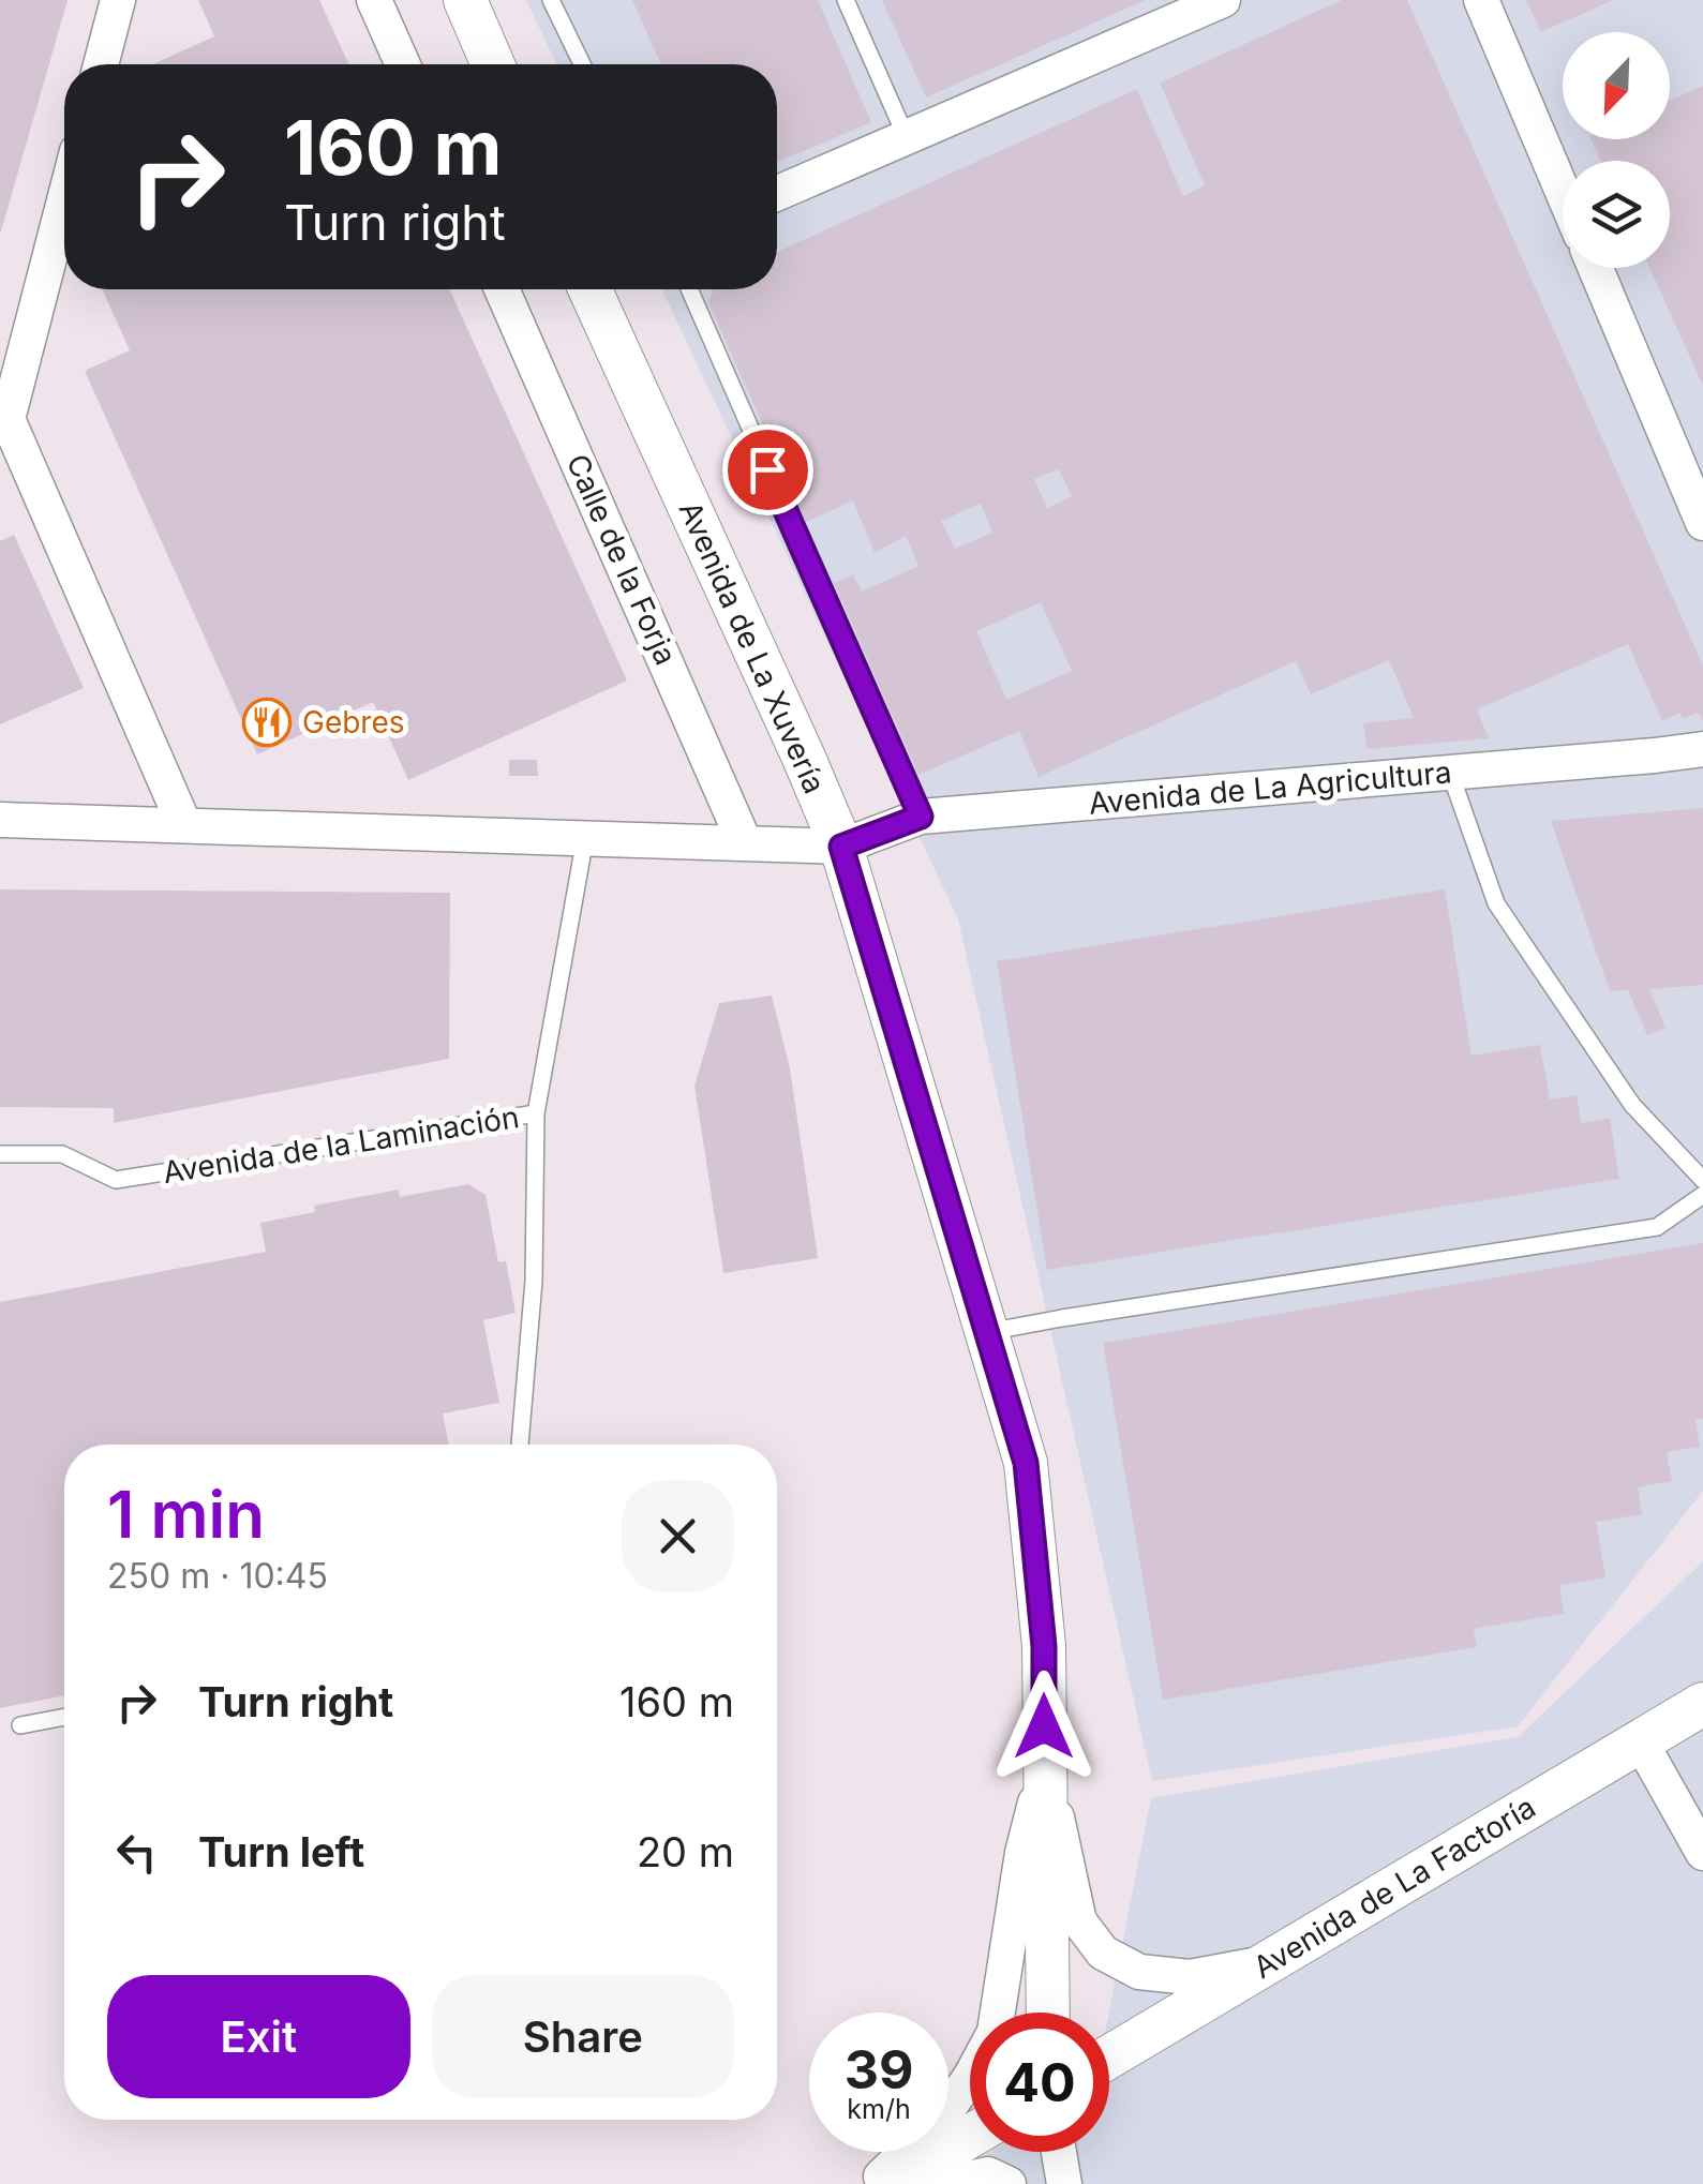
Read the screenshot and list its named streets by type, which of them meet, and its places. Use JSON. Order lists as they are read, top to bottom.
{
  "streets": {
    "street": [
      "Calle de la Forja",
      "Avenida de La Xuvería",
      "Avenida de La Agricultura",
      "Avenida de La Factoría"
    ],
    "lane": ["Avenida de la Laminación"]
  },
  "crossings": [
    ["Avenida de La Xuvería", "Avenida de La Agricultura"]
  ],
  "places": {
    "restaurant": ["Gebres"]
  },
  "north": "bottom left",
  "page": {
    "turn": ["160 m", "Turn right"],
    "heading": ["1 min", "250 m · 10:45"],
    "list": [
      {
        "name": "Turn right",
        "value": "160 m"
      },
      {
        "name": "Turn left",
        "value": "20 m"
      }
    ],
    "buttons": ["Exit", "Share"],
    "speed": "39 km/h",
    "limit": "40"
  }
}
